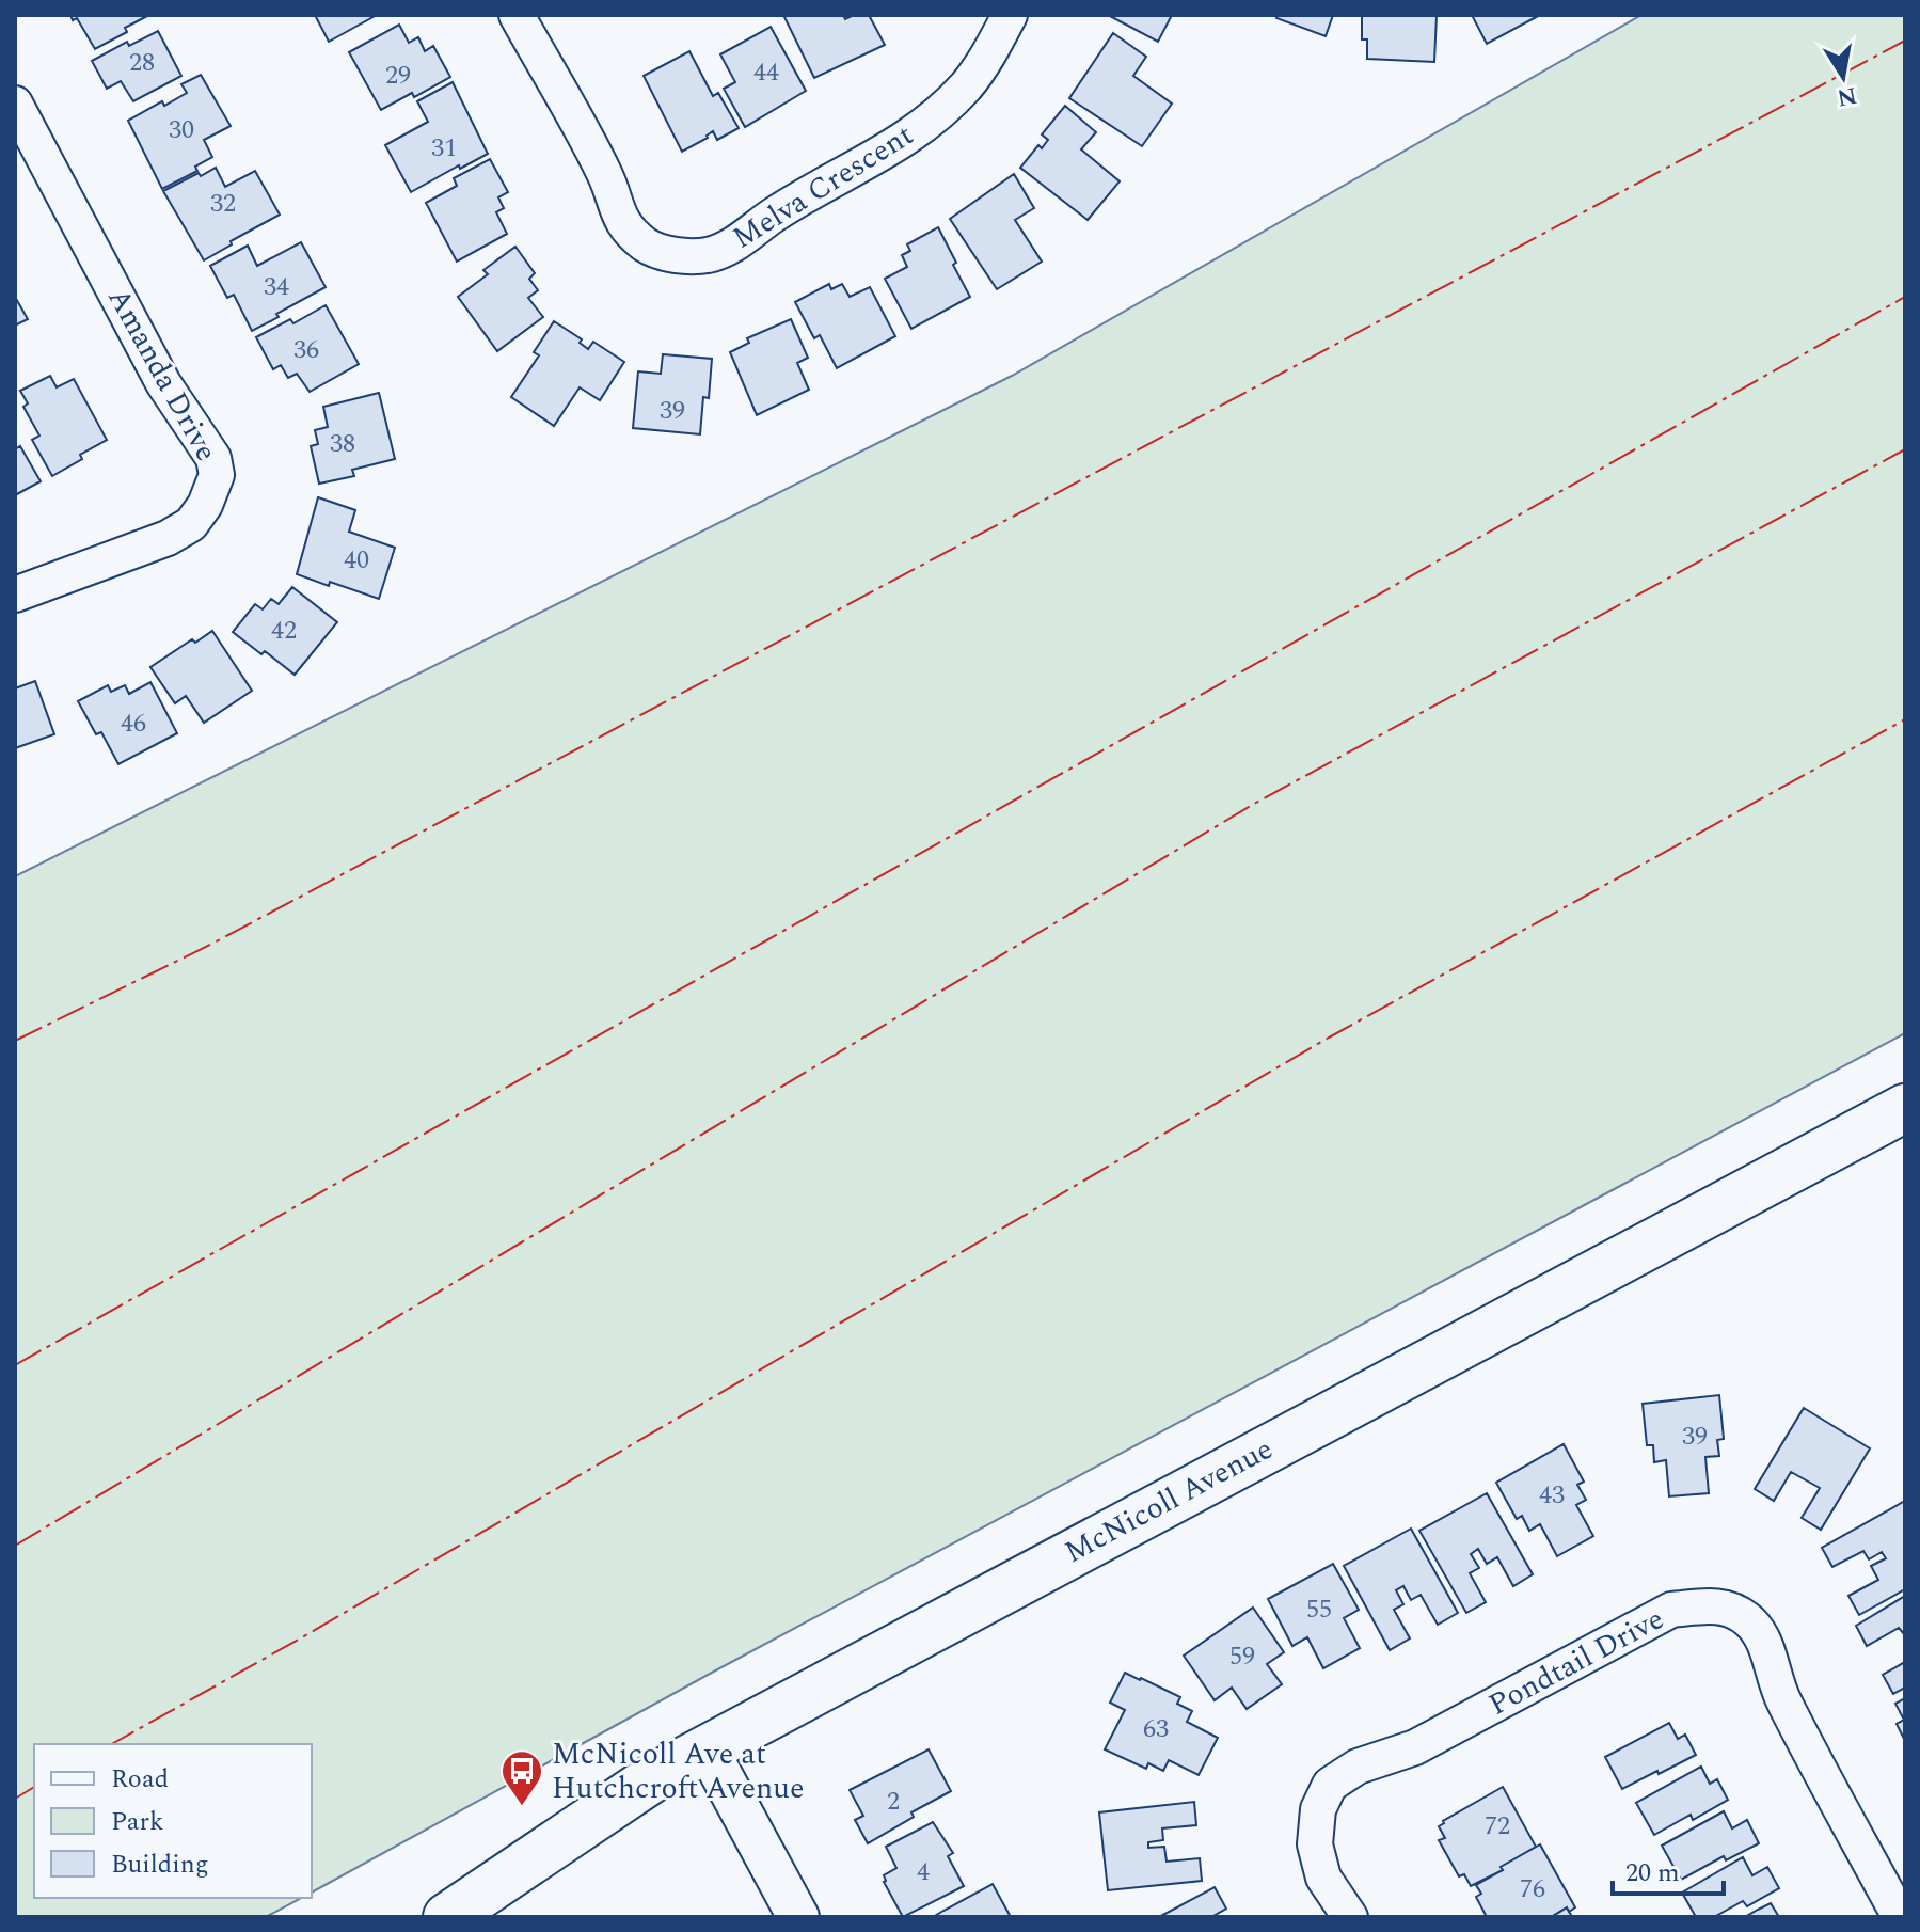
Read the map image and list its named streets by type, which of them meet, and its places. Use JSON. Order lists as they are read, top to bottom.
{
  "streets": {
    "main road": ["McNicoll Avenue"],
    "street": ["Melva Crescent", "Amanda Drive", "Pondtail Drive"]
  },
  "places": {
    "bus stop": ["McNicoll Ave at Hutchcroft Avenue"]
  },
  "house_numbers": [
    "28",
    "44",
    "29",
    "30",
    "31",
    "32",
    "34",
    "36",
    "39",
    "38",
    "40",
    "42",
    "46",
    "39",
    "43",
    "55",
    "59",
    "63",
    "2",
    "72",
    "4",
    "76"
  ],
  "legend": ["Road", "Park", "Building"],
  "scale_bar": "20 m",
  "north": "bottom"
}
